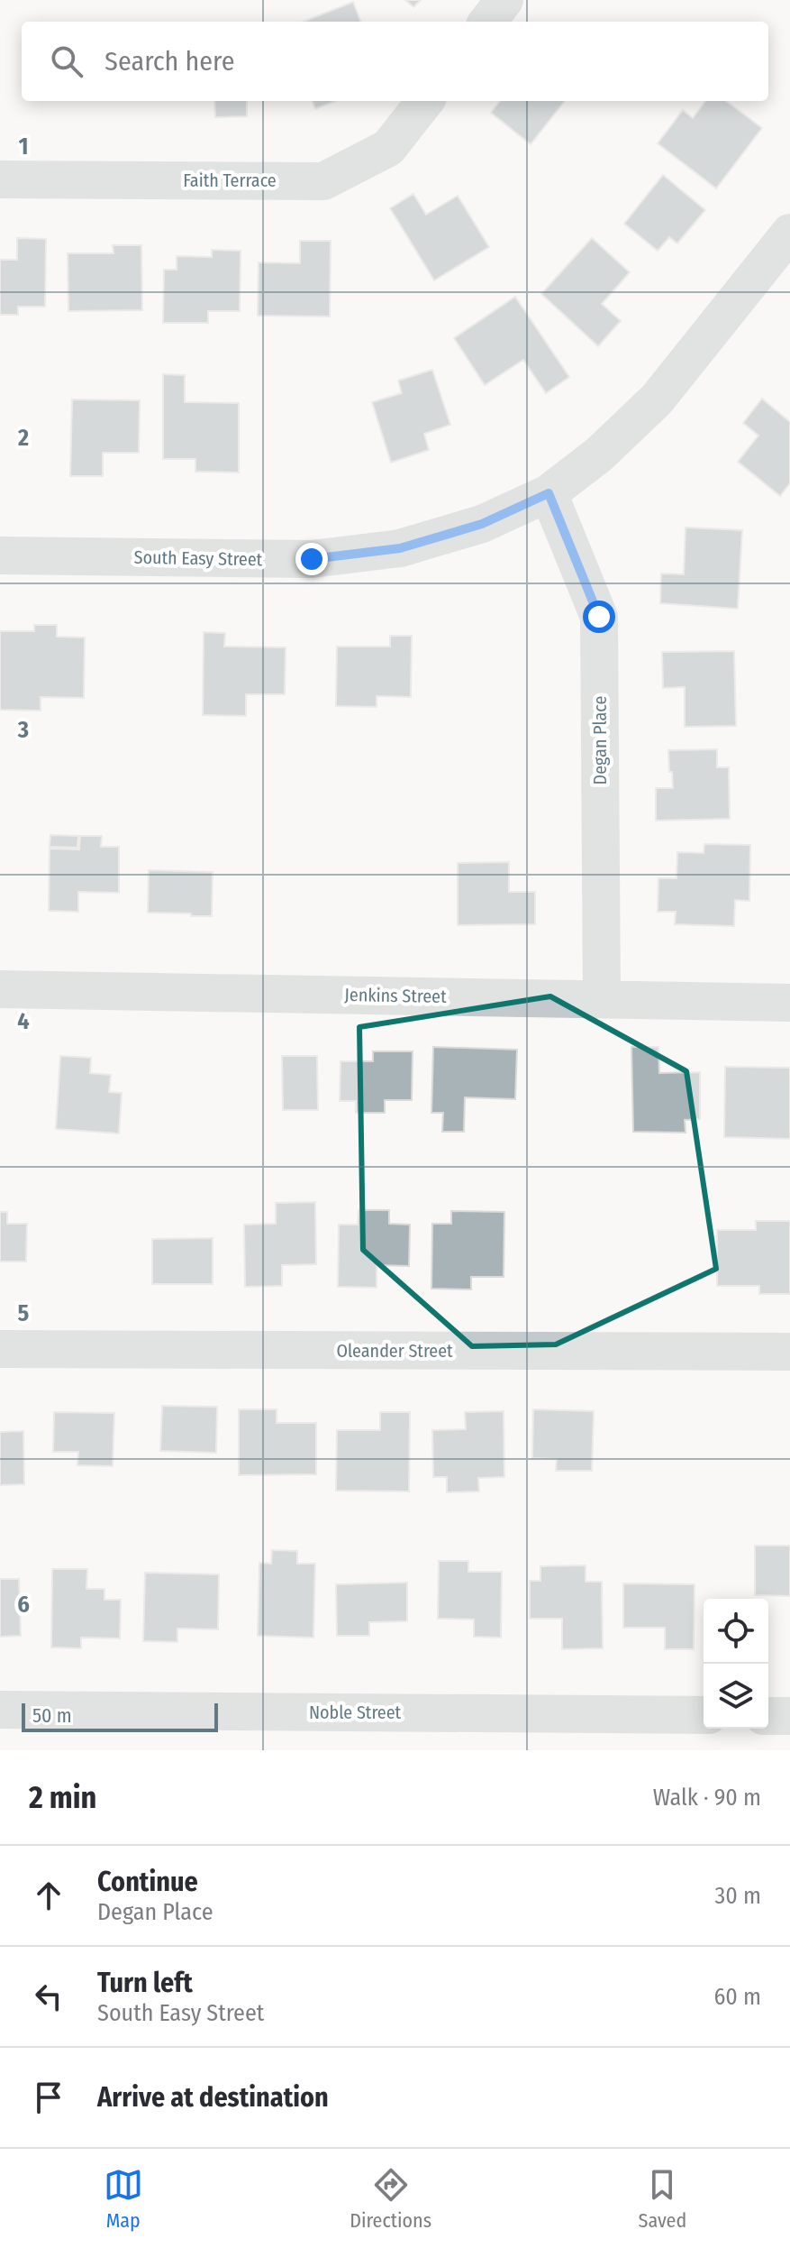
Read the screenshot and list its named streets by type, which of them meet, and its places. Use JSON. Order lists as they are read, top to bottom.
{
  "streets": {
    "street": [
      "Faith Terrace",
      "South Easy Street",
      "Degan Place",
      "Jenkins Street",
      "Oleander Street",
      "Noble Street"
    ]
  },
  "crossings": [
    ["South Easy Street", "Degan Place"],
    ["Degan Place", "Jenkins Street"]
  ],
  "scale_bar": "50 m",
  "page": {
    "search": "Search here",
    "scale": "50 m",
    "heading": ["2 min", "Walk · 90 m"],
    "list": [
      ["Continue", "Degan Place", "30 m"],
      ["Turn left", "South Easy Street", "60 m"],
      "Arrive at destination"
    ],
    "nav": ["Map", "Directions", "Saved"]
  },
  "grid": {
    "rows": [
      "1",
      "2",
      "3",
      "4",
      "5",
      "6"
    ]
  }
}
